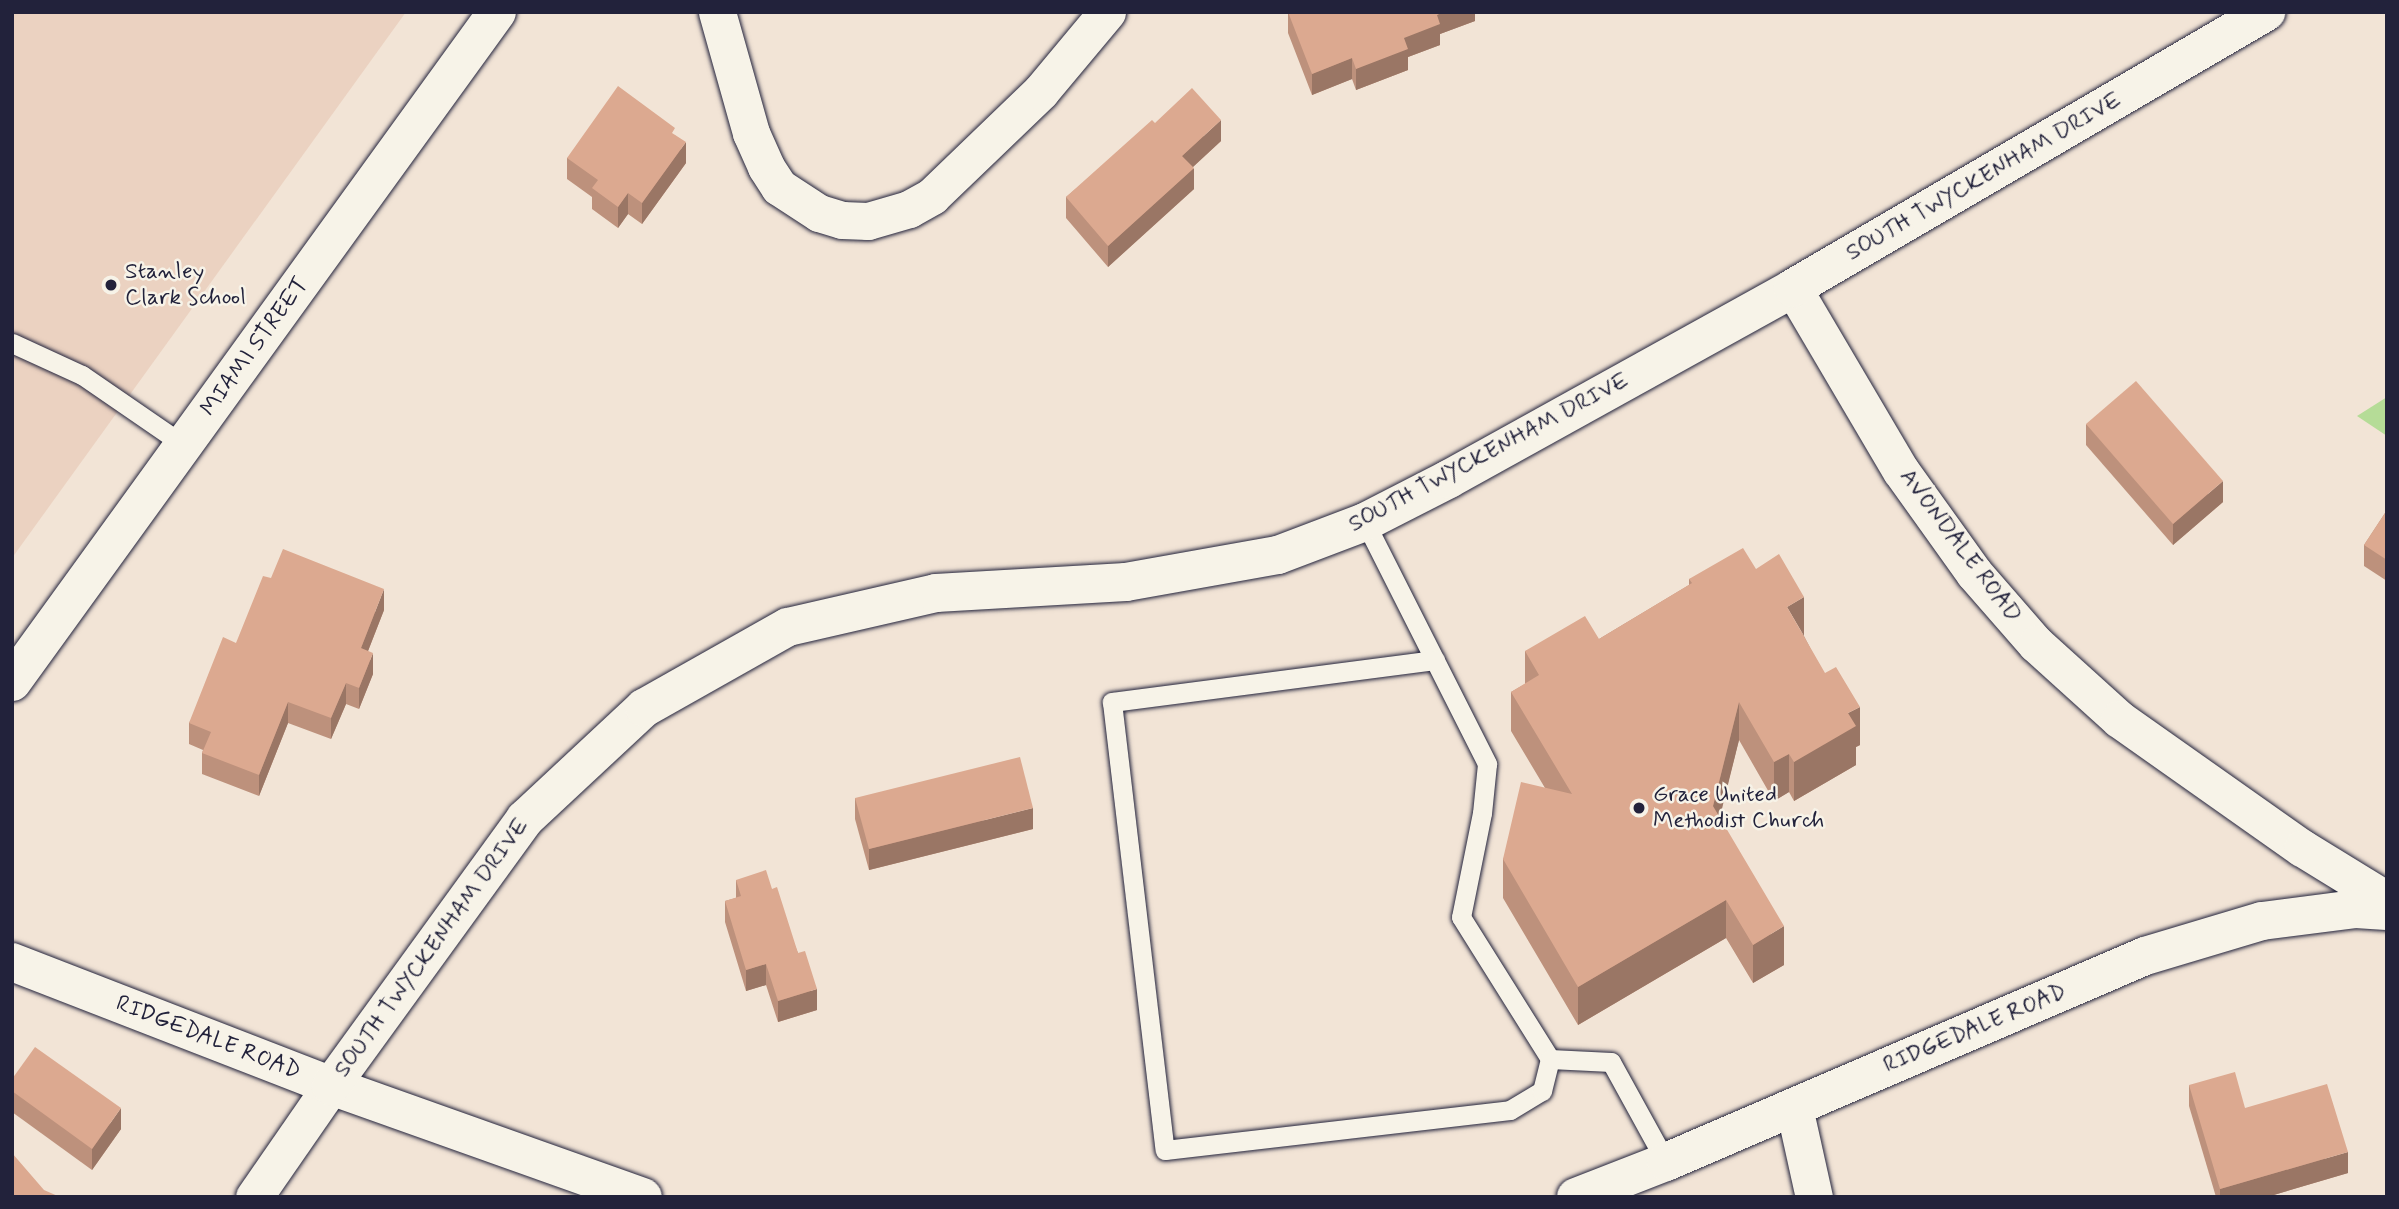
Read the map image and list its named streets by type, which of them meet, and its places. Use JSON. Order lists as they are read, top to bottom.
{
  "streets": {
    "street": [
      "SOUTH TWYCKENHAM DRIVE",
      "MIAMI STREET",
      "AVONDALE ROAD",
      "RIDGEDALE ROAD"
    ]
  },
  "crossings": [
    ["SOUTH TWYCKENHAM DRIVE", "AVONDALE ROAD"],
    ["SOUTH TWYCKENHAM DRIVE", "RIDGEDALE ROAD"]
  ],
  "places": ["Stanley Clark School", "Grace United Methodist Church"]
}
